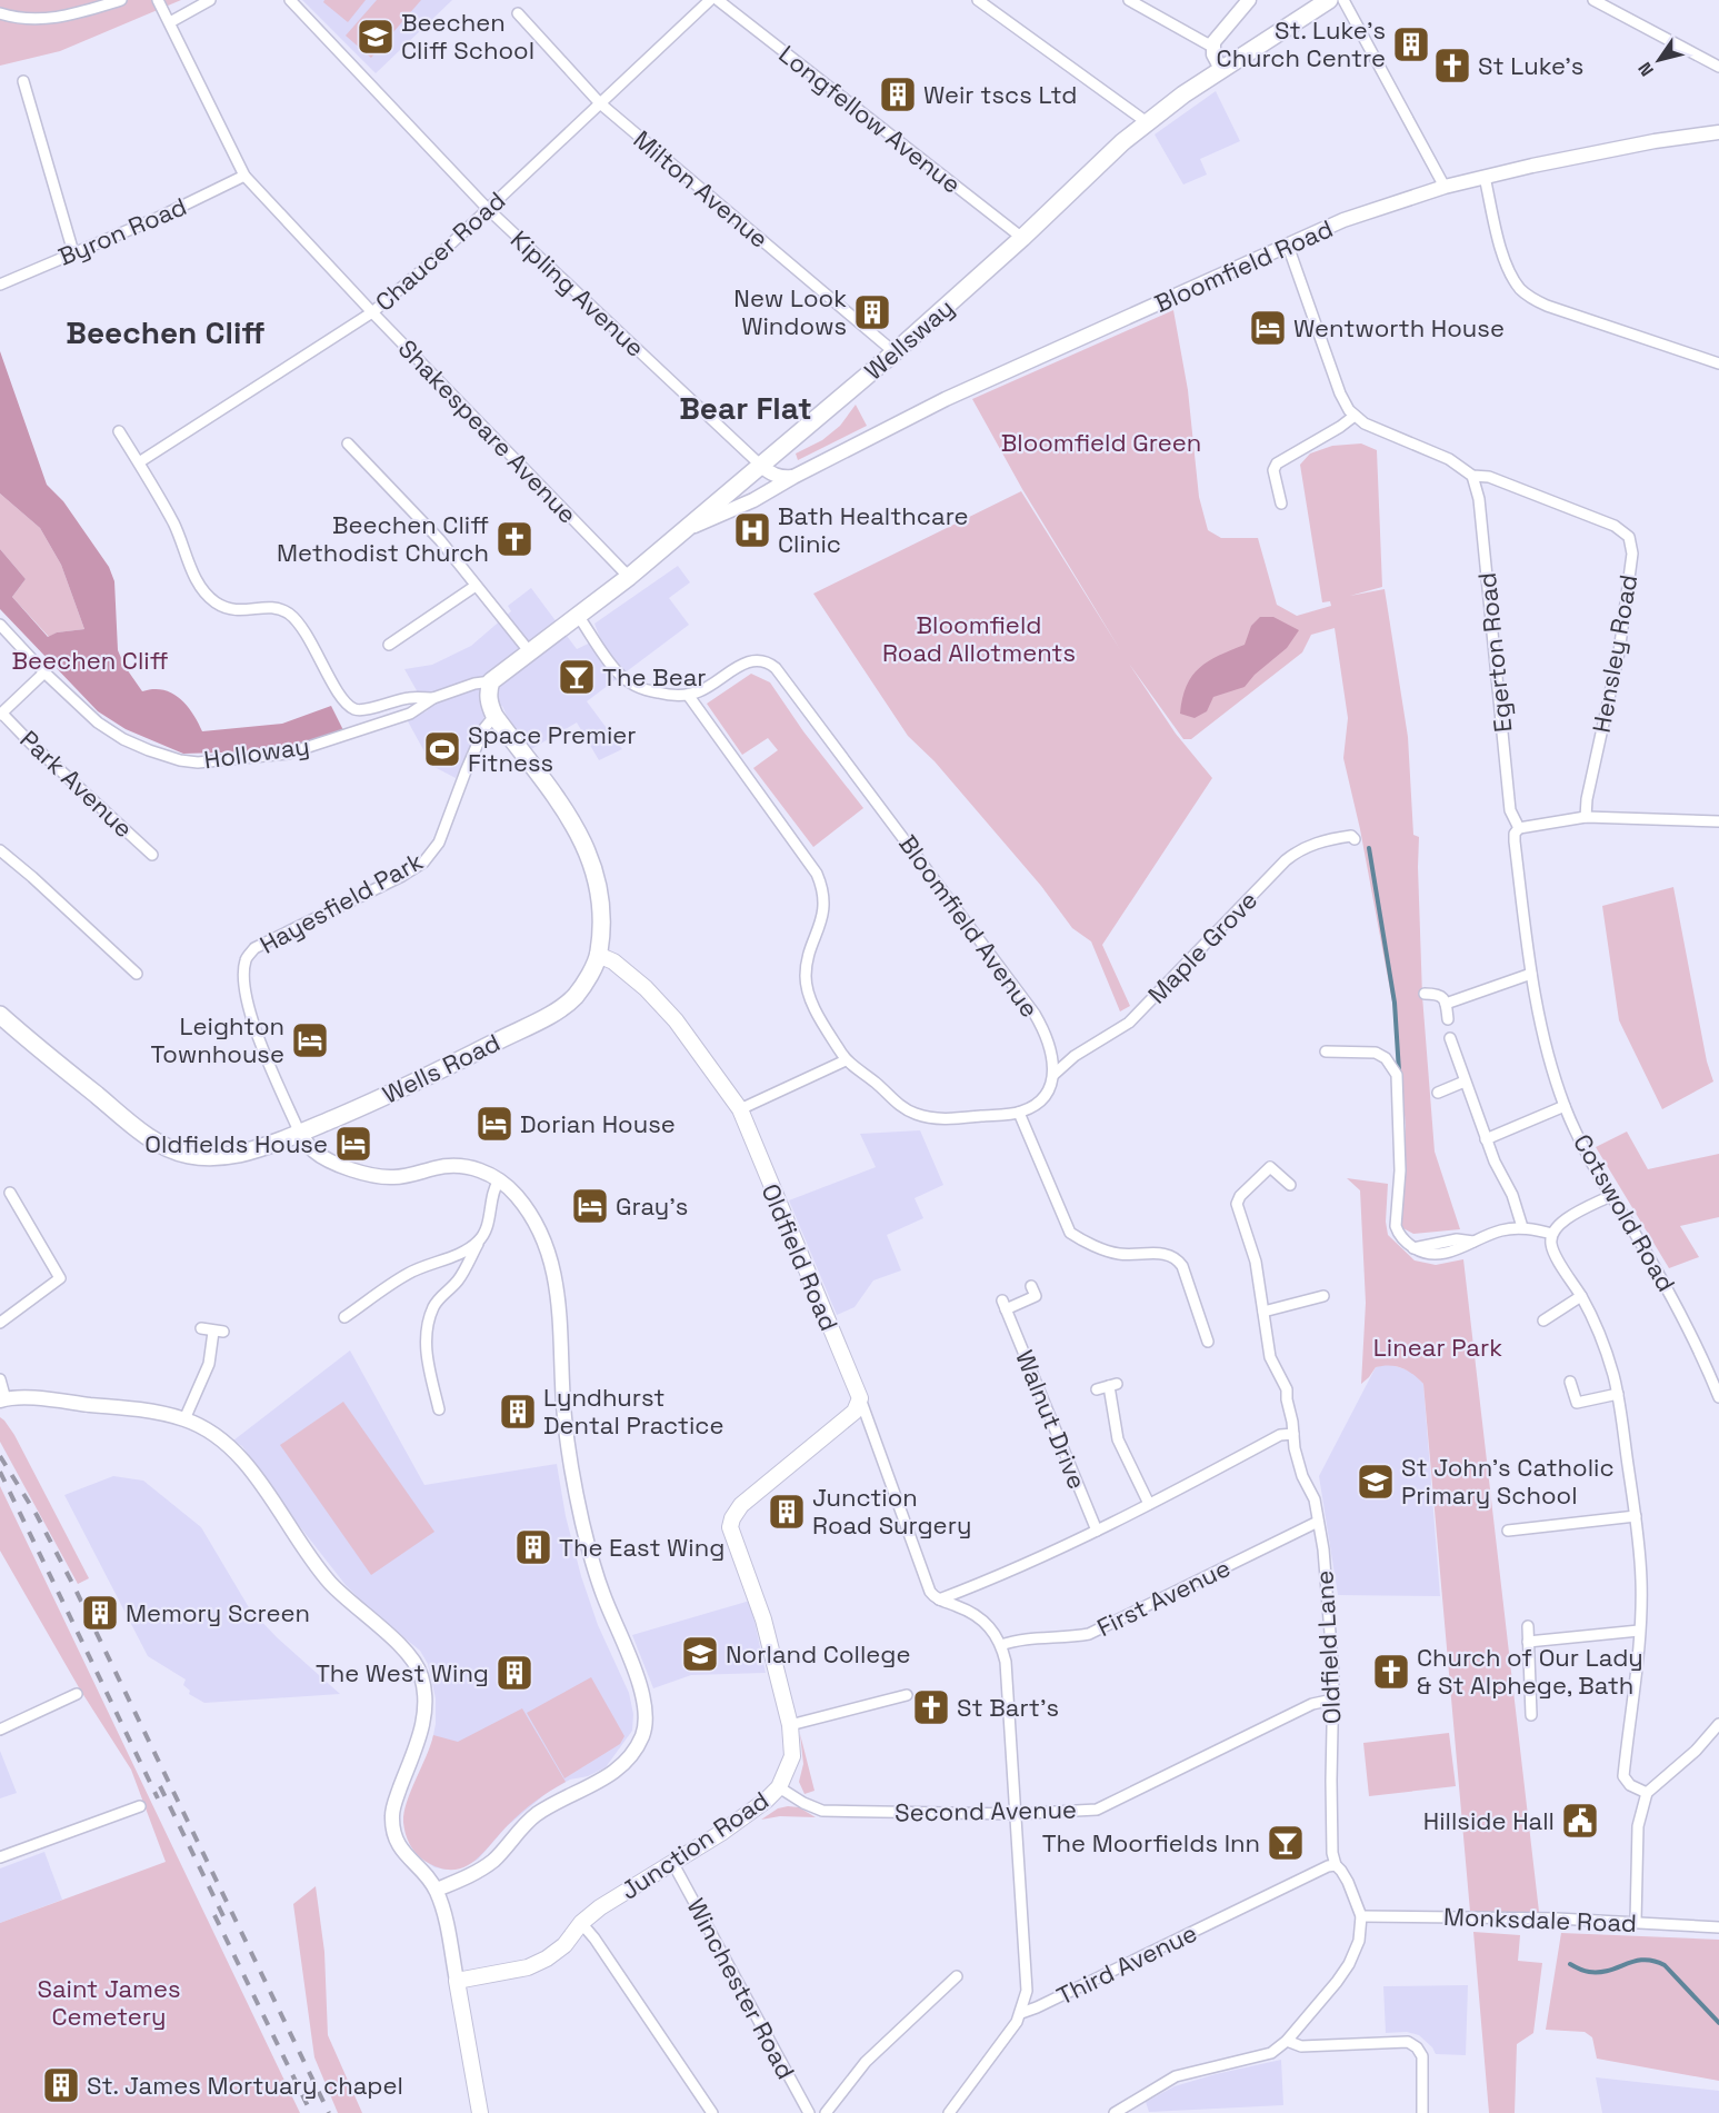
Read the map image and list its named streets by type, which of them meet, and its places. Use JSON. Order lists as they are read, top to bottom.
{
  "streets": {
    "main road": [
      "Wellsway",
      "Wells Road",
      "Oldfield Road",
      "Junction Road"
    ],
    "street": [
      "Longfellow Avenue",
      "Milton Avenue",
      "Byron Road",
      "Chaucer Road",
      "Bloomfield Road",
      "Kipling Avenue",
      "Shakespeare Avenue",
      "Egerton Road",
      "Hensley Road",
      "Holloway",
      "Park Avenue",
      "Hayesfield Park",
      "Bloomfield Avenue",
      "Maple Grove",
      "Cotswold Road",
      "Walnut Drive",
      "First Avenue",
      "Oldfield Lane",
      "Second Avenue",
      "Monksdale Road",
      "Third Avenue",
      "Winchester Road"
    ]
  },
  "crossings": [
    ["Longfellow Avenue", "Wellsway"],
    ["Milton Avenue", "Chaucer Road"],
    ["Milton Avenue", "Wellsway"],
    ["Byron Road", "Shakespeare Avenue"],
    ["Chaucer Road", "Kipling Avenue"],
    ["Chaucer Road", "Shakespeare Avenue"],
    ["Bloomfield Road", "Wellsway"],
    ["Kipling Avenue", "Wellsway"],
    ["Wellsway", "Shakespeare Avenue"],
    ["Wellsway", "Wells Road"],
    ["Egerton Road", "Hensley Road"],
    ["Egerton Road", "Cotswold Road"],
    ["Hayesfield Park", "Wells Road"],
    ["Bloomfield Avenue", "Maple Grove"],
    ["Wells Road", "Oldfield Road"],
    ["Oldfield Road", "Junction Road"],
    ["First Avenue", "Oldfield Lane"],
    ["Oldfield Lane", "Second Avenue"],
    ["Oldfield Lane", "Third Avenue"],
    ["Second Avenue", "Junction Road"],
    ["Junction Road", "Winchester Road"]
  ],
  "districts": ["Beechen Cliff", "Bear Flat"],
  "parks": [
    "Bloomfield Green",
    "Bloomfield Road Allotments",
    "Beechen Cliff",
    "Linear Park",
    "Saint James Cemetery"
  ],
  "places": {
    "school or university": ["Beechen Cliff School", "St John's Catholic Primary School", "Norland College"],
    "building": [
      "St. Luke's Church Centre",
      "Weir tscs Ltd",
      "New Look Windows",
      "Lyndhurst Dental Practice",
      "Junction Road Surgery",
      "The East Wing",
      "Memory Screen",
      "The West Wing",
      "St. James Mortuary chapel"
    ],
    "church": [
      "St Luke's",
      "Beechen Cliff Methodist Church",
      "Church of Our Lady & St Alphege, Bath",
      "St Bart's"
    ],
    "hotel": [
      "Wentworth House",
      "Leighton Townhouse",
      "Dorian House",
      "Oldfields House",
      "Gray's"
    ],
    "hospital": ["Bath Healthcare Clinic"],
    "bar": ["The Bear", "The Moorfields Inn"],
    "sports": ["Space Premier Fitness"],
    "public building": ["Hillside Hall"]
  },
  "north": "bottom left"
}
